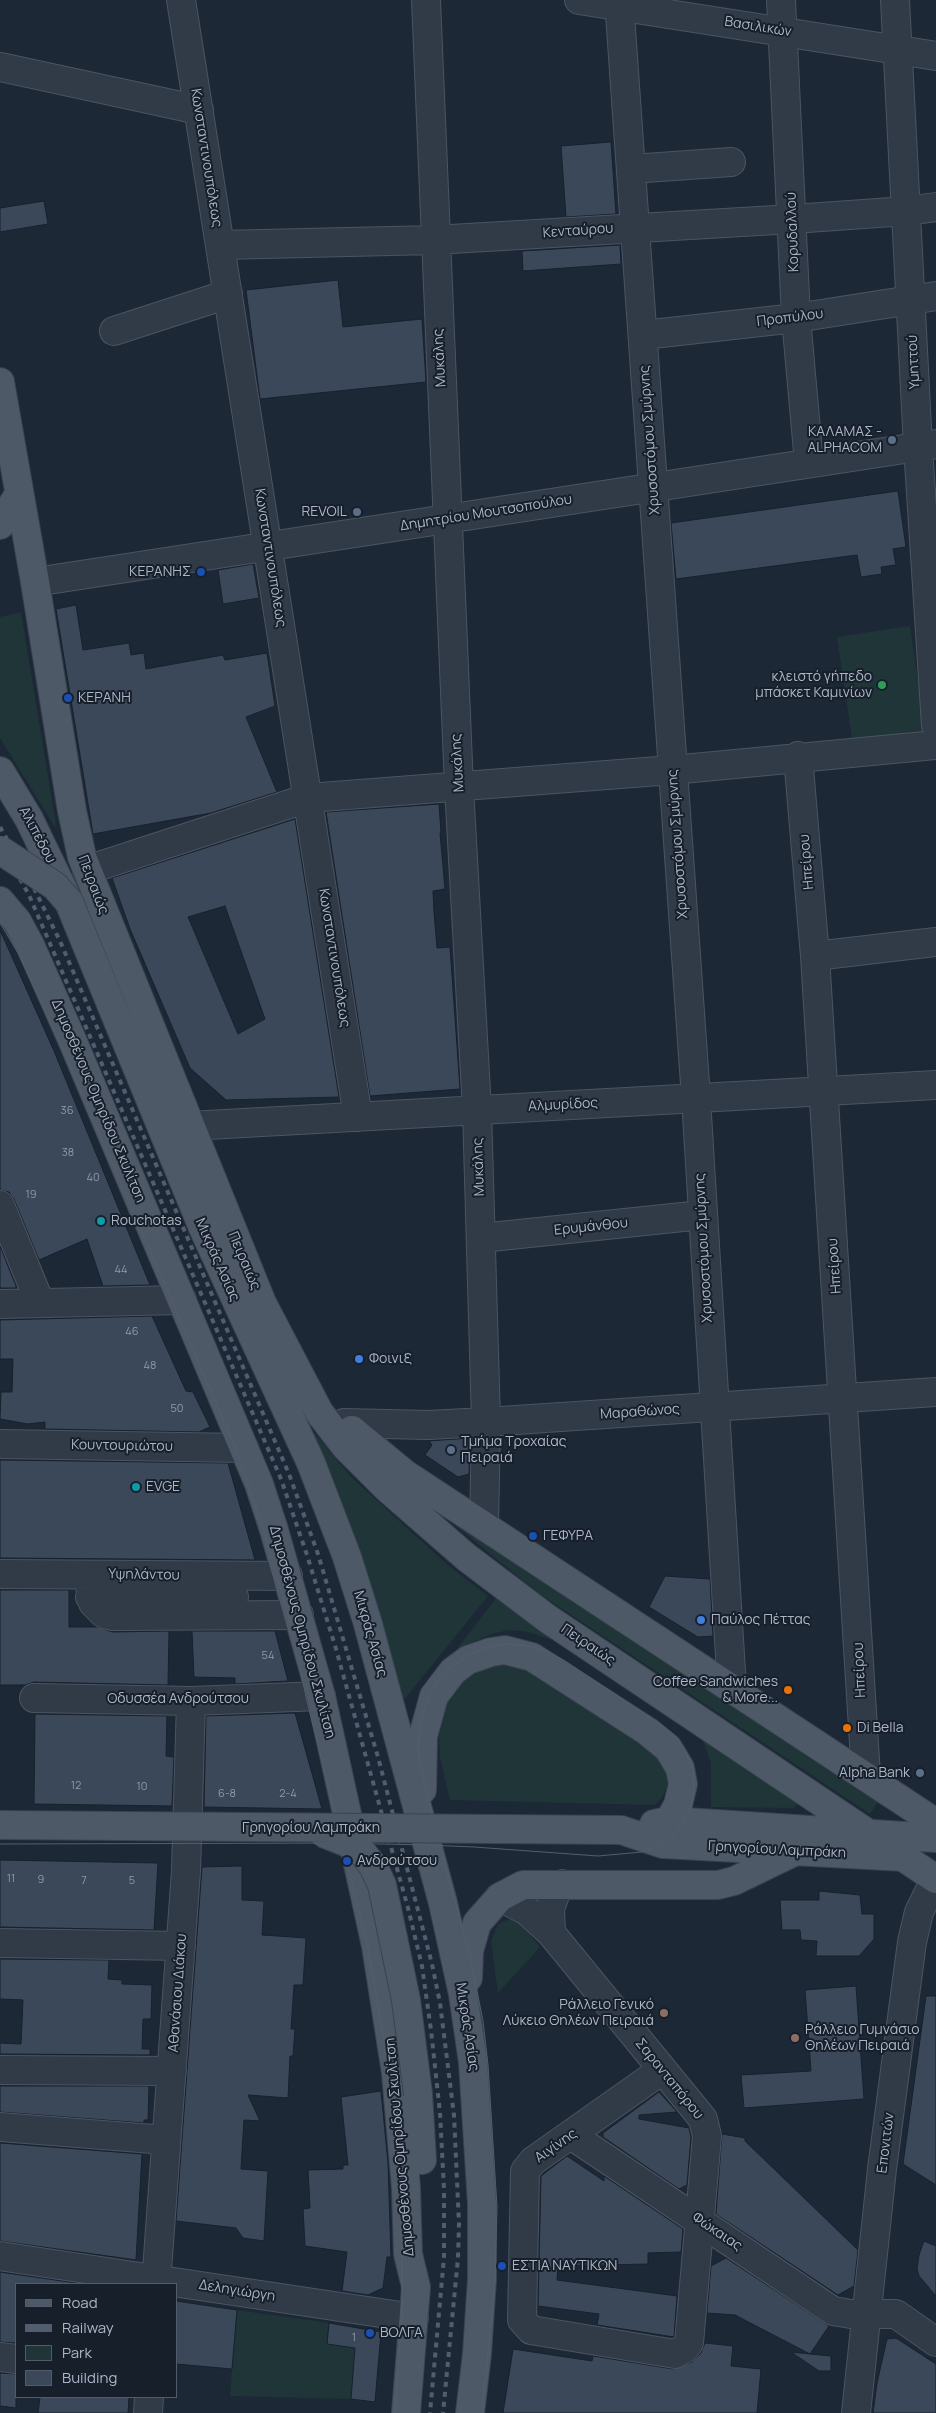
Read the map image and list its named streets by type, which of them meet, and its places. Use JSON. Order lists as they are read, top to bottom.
{
  "streets": {
    "main road": [
      "Αλιπέδου",
      "Πειραιώς",
      "Δημοσθένους Ομηρίδου Σκυλίτση",
      "Μικράς Ασίας",
      "Γρηγορίου Λαμπράκη"
    ],
    "street": [
      "Βασιλικών",
      "Κωνσταντινουπόλεως",
      "Κενταύρου",
      "Κορυδαλλού",
      "Προπύλου",
      "Μυκάλης",
      "Υμηττού",
      "Χρυσοστόμου Σμύρνης",
      "Δημητρίου Μουτσοπούλου",
      "Ηπείρου",
      "Αλμυρίδος",
      "Ερυμάνθου",
      "Μαραθώνος",
      "Κουντουριώτου",
      "Υψηλάντου",
      "Οδυσσέα Ανδρούτσου",
      "Αθανάσιου Διάκου",
      "Σαρανταπόρου",
      "Επονιτών",
      "Αιγίνης",
      "Φώκαιας",
      "Δεληγιώργη"
    ]
  },
  "crossings": [
    ["Βασιλικών", "Κορυδαλλού"],
    ["Βασιλικών", "Υμηττού"],
    ["Βασιλικών", "Χρυσοστόμου Σμύρνης"],
    ["Κωνσταντινουπόλεως", "Κενταύρου"],
    ["Κωνσταντινουπόλεως", "Δημητρίου Μουτσοπούλου"],
    ["Κωνσταντινουπόλεως", "Αλμυρίδος"],
    ["Κενταύρου", "Κορυδαλλού"],
    ["Κενταύρου", "Μυκάλης"],
    ["Κενταύρου", "Υμηττού"],
    ["Κενταύρου", "Χρυσοστόμου Σμύρνης"],
    ["Κορυδαλλού", "Προπύλου"],
    ["Κορυδαλλού", "Δημητρίου Μουτσοπούλου"],
    ["Προπύλου", "Υμηττού"],
    ["Προπύλου", "Χρυσοστόμου Σμύρνης"],
    ["Μυκάλης", "Δημητρίου Μουτσοπούλου"],
    ["Μυκάλης", "Πειραιώς"],
    ["Μυκάλης", "Αλμυρίδος"],
    ["Μυκάλης", "Ερυμάνθου"],
    ["Μυκάλης", "Μαραθώνος"],
    ["Υμηττού", "Δημητρίου Μουτσοπούλου"],
    ["Χρυσοστόμου Σμύρνης", "Δημητρίου Μουτσοπούλου"],
    ["Χρυσοστόμου Σμύρνης", "Πειραιώς"],
    ["Χρυσοστόμου Σμύρνης", "Αλμυρίδος"],
    ["Χρυσοστόμου Σμύρνης", "Ερυμάνθου"],
    ["Χρυσοστόμου Σμύρνης", "Μαραθώνος"],
    ["Δημητρίου Μουτσοπούλου", "Πειραιώς"],
    ["Αλιπέδου", "Μικράς Ασίας"],
    ["Ηπείρου", "Πειραιώς"],
    ["Ηπείρου", "Αλμυρίδος"],
    ["Ηπείρου", "Μαραθώνος"],
    ["Πειραιώς", "Αλμυρίδος"],
    ["Πειραιώς", "Μαραθώνος"],
    ["Πειραιώς", "Γρηγορίου Λαμπράκη"],
    ["Πειραιώς", "Επονιτών"],
    ["Δημοσθένους Ομηρίδου Σκυλίτση", "Κουντουριώτου"],
    ["Δημοσθένους Ομηρίδου Σκυλίτση", "Υψηλάντου"],
    ["Δημοσθένους Ομηρίδου Σκυλίτση", "Οδυσσέα Ανδρούτσου"],
    ["Δημοσθένους Ομηρίδου Σκυλίτση", "Δεληγιώργη"],
    ["Οδυσσέα Ανδρούτσου", "Αθανάσιου Διάκου"],
    ["Αθανάσιου Διάκου", "Δεληγιώργη"],
    ["Σαρανταπόρου", "Αιγίνης"],
    ["Σαρανταπόρου", "Φώκαιας"],
    ["Επονιτών", "Φώκαιας"],
    ["Αιγίνης", "Φώκαιας"]
  ],
  "places": [
    "ΚΑΛΑΜΑΣ - ALPHACOM",
    "REVOIL",
    "ΚΕΡΑΝΗΣ",
    "κλειστό γήπεδο μπάσκετ Καμινίων",
    "ΚΕΡΑΝΗ",
    "Rouchotas",
    "Φοινιξ",
    "Τμήμα Τροχαίας Πειραιά",
    "EVGE",
    "ΓΕΦΥΡΑ",
    "Παύλος Πέττας",
    "Coffee Sandwiches & More...",
    "Di Bella",
    "Alpha Bank",
    "Ανδρούτσου",
    "Ράλλειο Γενικό Λύκειο Θηλέων Πειραιά",
    "Ράλλειο Γυμνάσιο Θηλέων Πειραιά",
    "ΕΣΤΙΑ ΝΑΥΤΙΚΩΝ",
    "ΒΟΛΓΑ"
  ],
  "house_numbers": [
    "36",
    "38",
    "40",
    "19",
    "44",
    "46",
    "48",
    "50",
    "54",
    "12",
    "10",
    "6-8",
    "2-4",
    "11",
    "9",
    "7",
    "5",
    "1"
  ],
  "legend": [
    "Road",
    "Railway",
    "Park",
    "Building"
  ]
}
